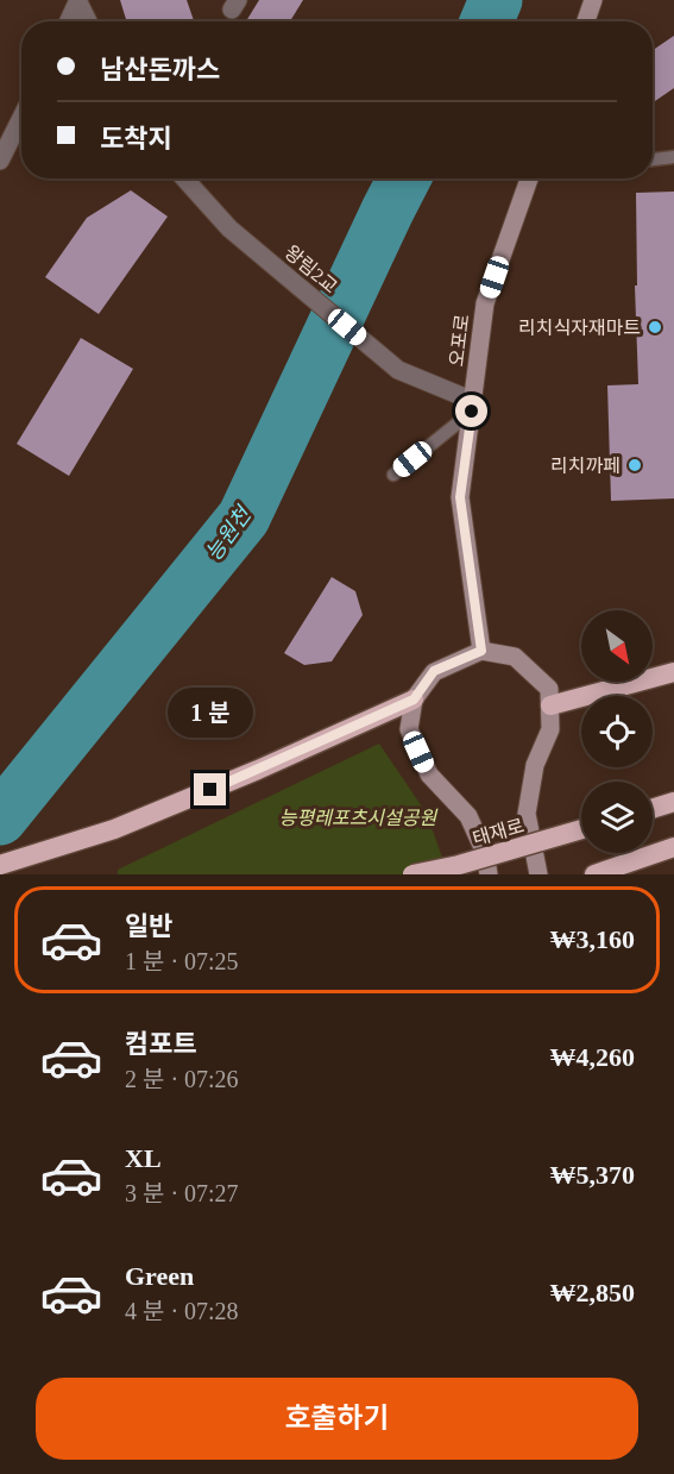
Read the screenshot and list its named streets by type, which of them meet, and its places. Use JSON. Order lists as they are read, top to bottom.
{
  "streets": {
    "highway": ["태재로"],
    "main road": ["오포로"],
    "street": ["왕림2교"]
  },
  "crossings": [
    ["왕림2교", "오포로"]
  ],
  "water": ["능원천"],
  "parks": ["능평레포츠시설공원"],
  "places": ["리치식자재마트", "리치까페"],
  "north": "bottom right",
  "page": {
    "banner": ["남산돈까스", "도착지"],
    "bubble": "1 분",
    "list": [
      {
        "name": "일반",
        "note": "1 분 · 07:25",
        "value": "₩3,160"
      },
      {
        "name": "컴포트",
        "note": "2 분 · 07:26",
        "value": "₩4,260"
      },
      {
        "name": "XL",
        "note": "3 분 · 07:27",
        "value": "₩5,370"
      },
      {
        "name": "Green",
        "note": "4 분 · 07:28",
        "value": "₩2,850"
      }
    ],
    "buttons": "호출하기"
  }
}
